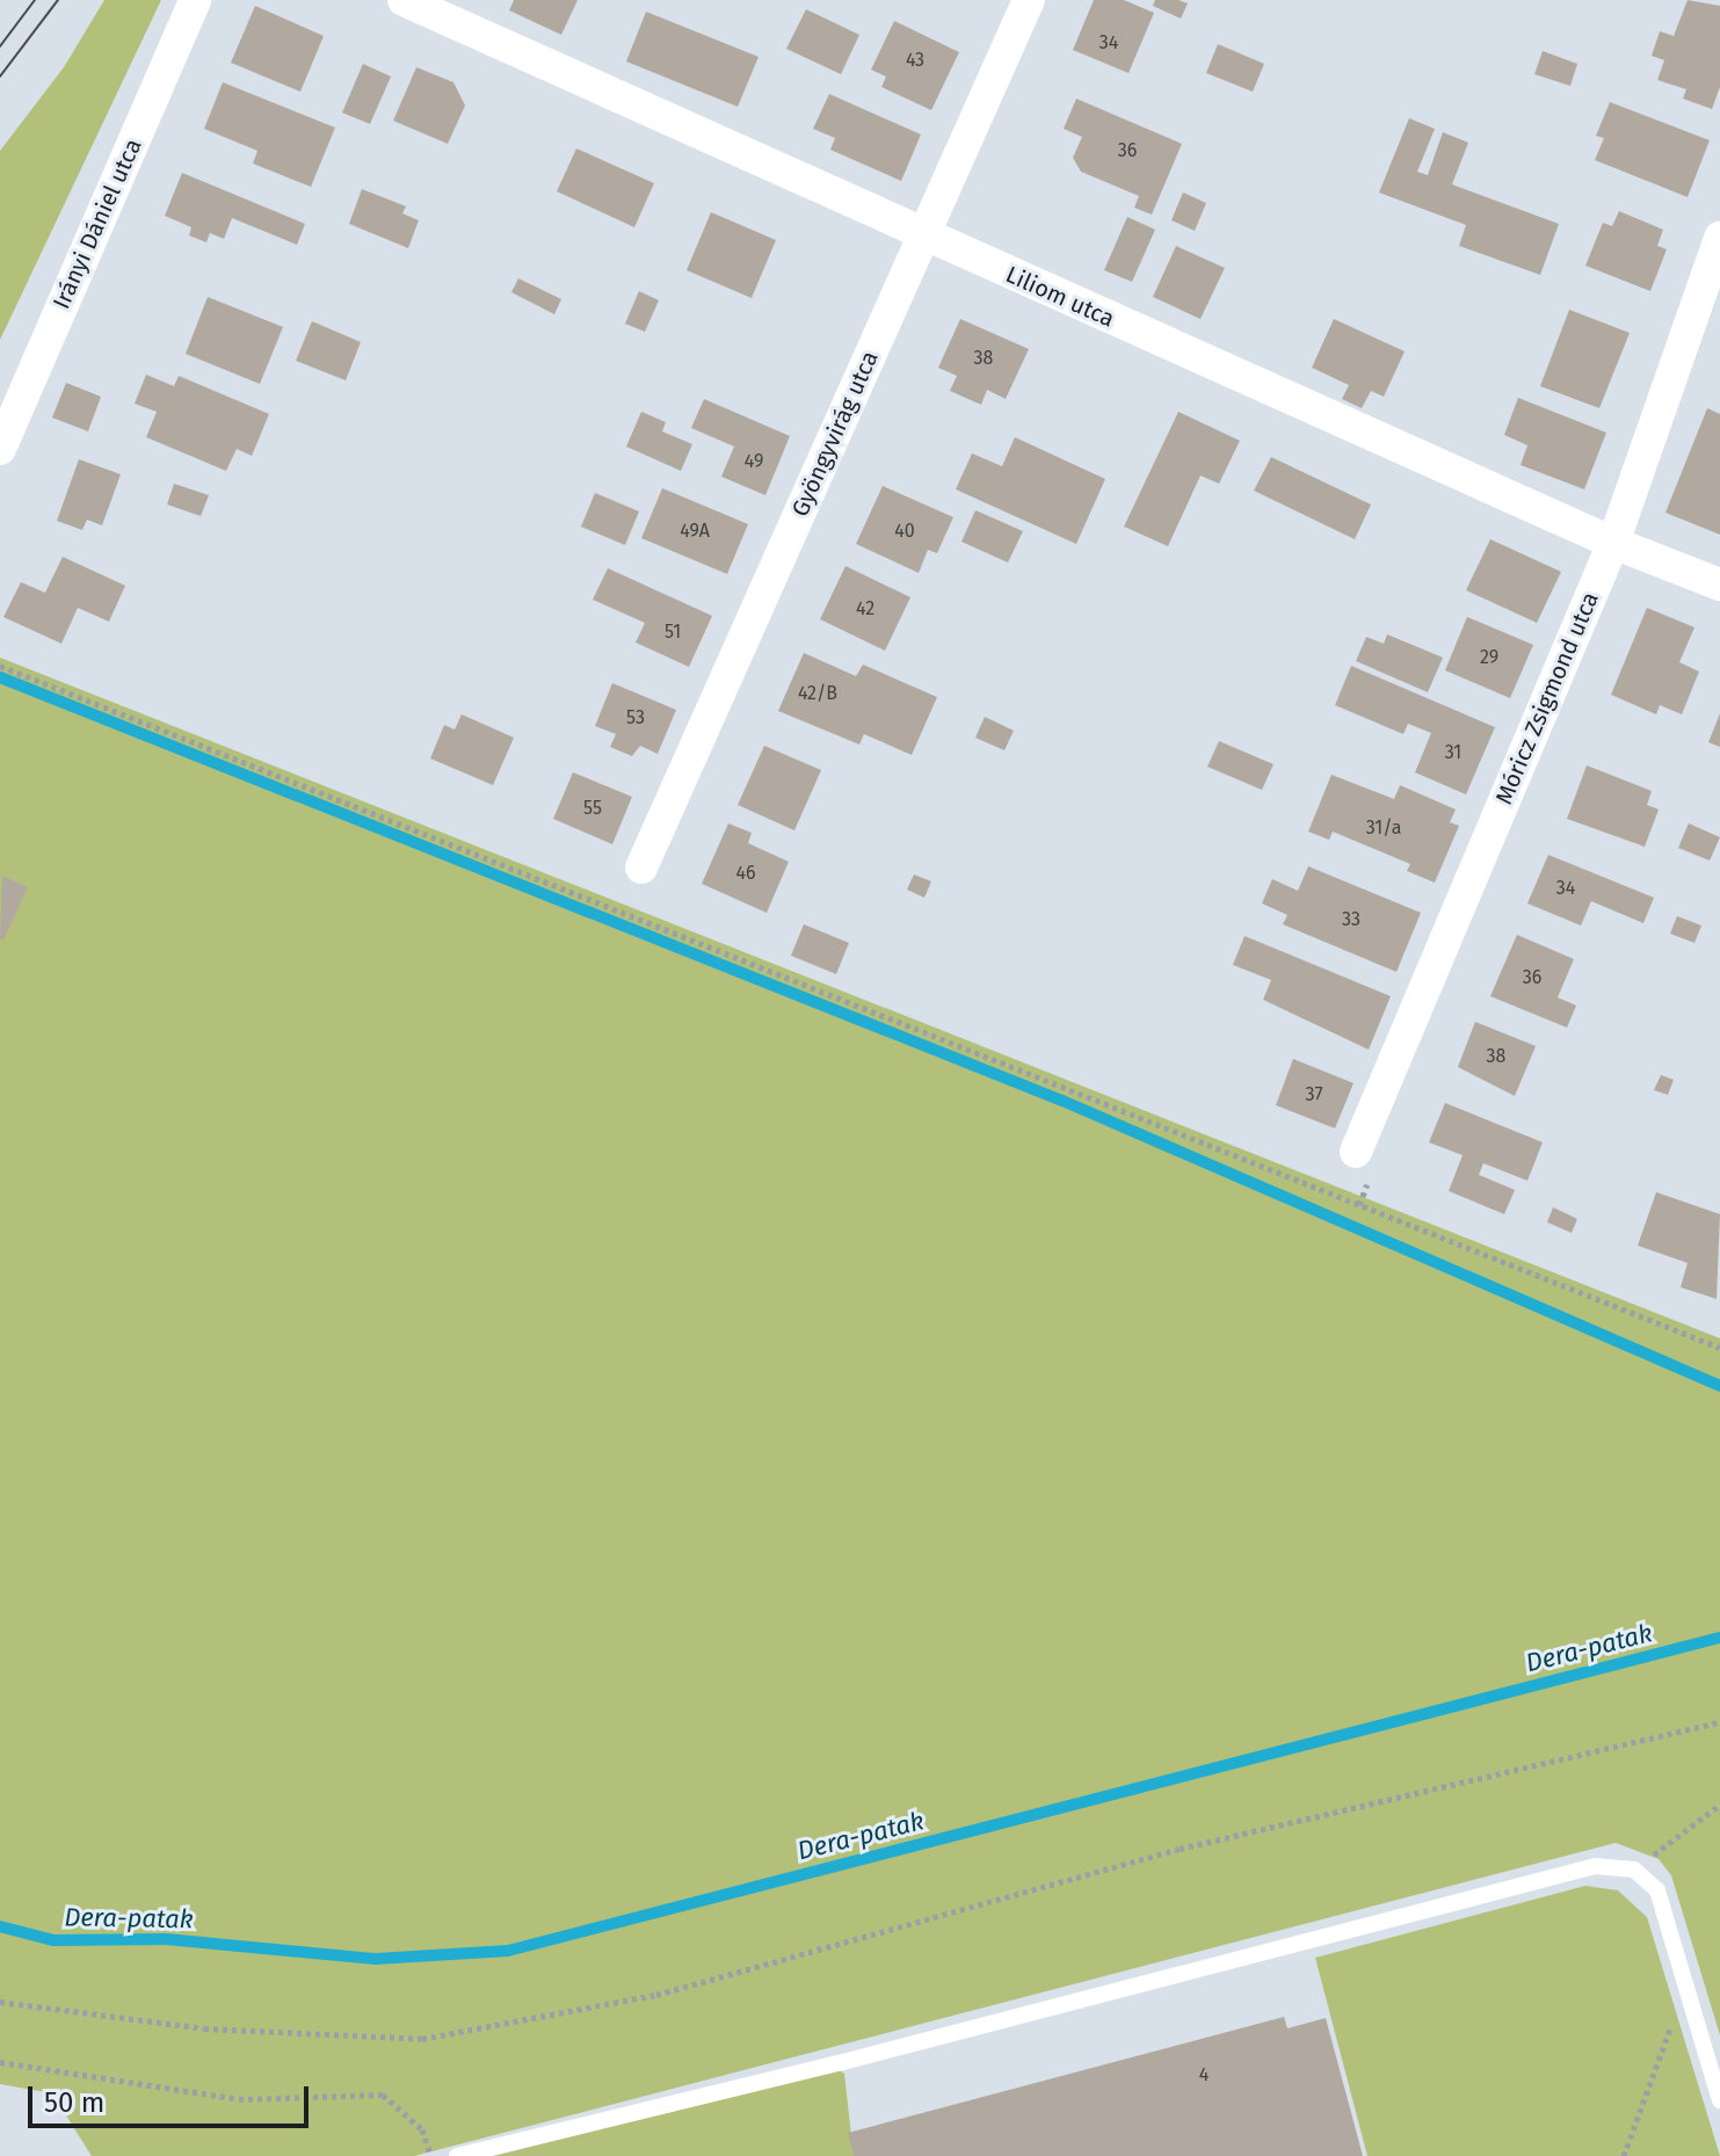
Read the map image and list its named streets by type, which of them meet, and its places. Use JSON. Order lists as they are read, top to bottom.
{
  "streets": {
    "street": [
      "Irányi Dániel utca",
      "Liliom utca",
      "Gyöngyvirág utca",
      "Móricz Zsigmond utca"
    ]
  },
  "crossings": [
    ["Liliom utca", "Gyöngyvirág utca"],
    ["Liliom utca", "Móricz Zsigmond utca"]
  ],
  "water": ["Dera-patak"],
  "house_numbers": [
    "34",
    "43",
    "36",
    "38",
    "49",
    "49A",
    "40",
    "42",
    "51",
    "29",
    "42/B",
    "53",
    "31",
    "55",
    "31/a",
    "46",
    "34",
    "33",
    "36",
    "38",
    "37",
    "4"
  ],
  "scale_bar": "50 m"
}
